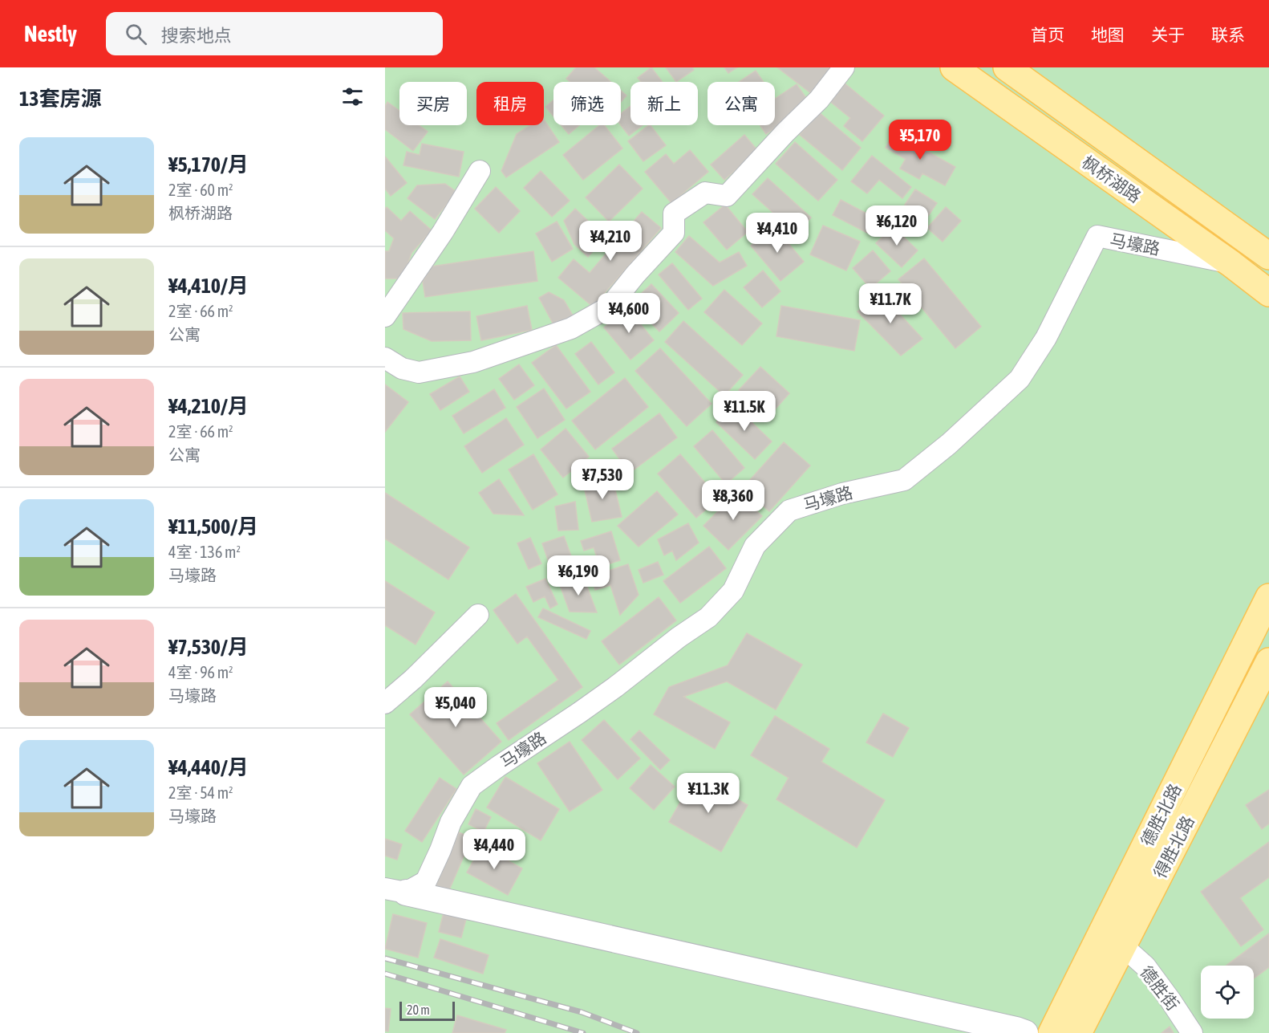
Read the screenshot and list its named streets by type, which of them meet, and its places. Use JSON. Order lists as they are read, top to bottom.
{
  "streets": {
    "main road": ["枫桥湖路", "德胜北路", "得胜北路"],
    "street": ["马壕路", "德胜街"]
  },
  "crossings": [
    ["枫桥湖路", "马壕路"],
    ["得胜北路", "德胜街"]
  ],
  "scale_bar": "20 m",
  "page": {
    "header": "Nestly",
    "search": "搜索地点",
    "nav": [
      "首页",
      "地图",
      "关于",
      "联系"
    ],
    "heading": "13套房源",
    "chip": [
      "买房",
      "租房",
      "筛选",
      "新上",
      "公寓"
    ],
    "price": [
      "¥5,170",
      "¥6,120",
      "¥4,410",
      "¥4,210",
      "¥11.7K",
      "¥4,600",
      "¥11.5K",
      "¥7,530",
      "¥8,360",
      "¥6,190",
      "¥5,040",
      "¥11.3K",
      "¥4,440"
    ],
    "list": [
      {
        "name": "¥5,170/月",
        "note": "2室 · 60 m² · 枫桥湖路"
      },
      {
        "name": "¥4,410/月",
        "note": "2室 · 66 m² · 公寓"
      },
      {
        "name": "¥4,210/月",
        "note": "2室 · 66 m² · 公寓"
      },
      {
        "name": "¥11,500/月",
        "note": "4室 · 136 m² · 马壕路"
      },
      {
        "name": "¥7,530/月",
        "note": "4室 · 96 m² · 马壕路"
      },
      {
        "name": "¥4,440/月",
        "note": "2室 · 54 m² · 马壕路"
      }
    ],
    "scale": "20 m"
  }
}
